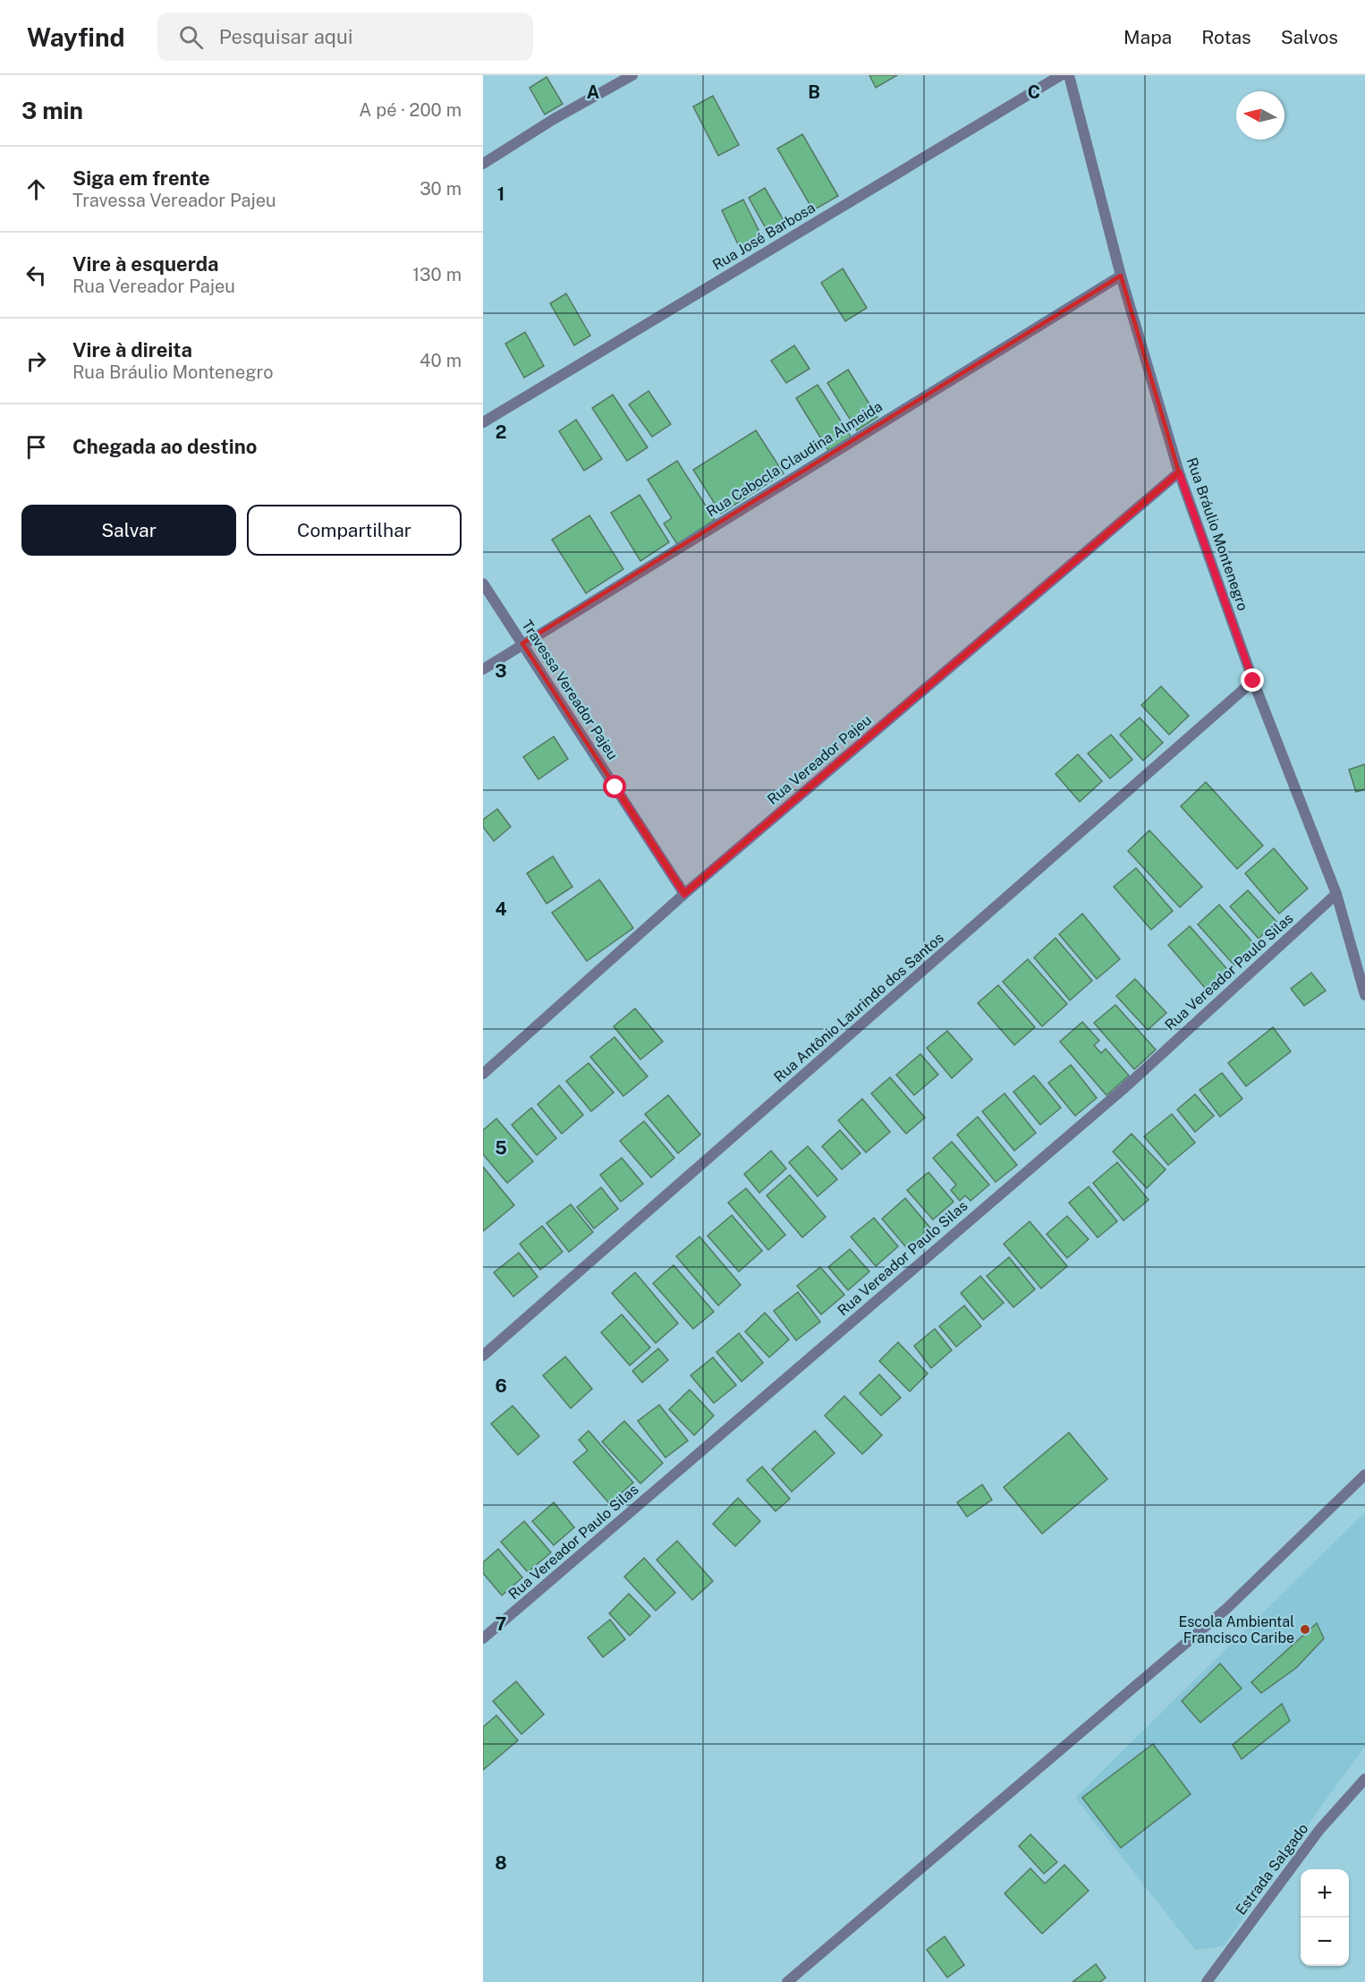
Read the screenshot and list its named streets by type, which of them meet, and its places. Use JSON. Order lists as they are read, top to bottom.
{
  "streets": {
    "street": [
      "Rua José Barbosa",
      "Rua Cabocla Claudina Almeida",
      "Rua Bráulio Montenegro",
      "Travessa Vereador Pajeu",
      "Rua Vereador Pajeu",
      "Rua Vereador Paulo Silas",
      "Rua Antônio Laurindo dos Santos",
      "Estrada Salgado"
    ]
  },
  "crossings": [
    ["Rua Cabocla Claudina Almeida", "Rua Bráulio Montenegro"],
    ["Rua Cabocla Claudina Almeida", "Travessa Vereador Pajeu"],
    ["Rua Bráulio Montenegro", "Rua Vereador Pajeu"],
    ["Rua Bráulio Montenegro", "Rua Vereador Paulo Silas"],
    ["Rua Bráulio Montenegro", "Rua Antônio Laurindo dos Santos"],
    ["Travessa Vereador Pajeu", "Rua Vereador Pajeu"]
  ],
  "places": ["Escola Ambiental Francisco Caribe"],
  "north": "left",
  "page": {
    "header": "Wayfind",
    "search": "Pesquisar aqui",
    "nav": ["Mapa", "Rotas", "Salvos"],
    "heading": ["3 min", "A pé · 200 m"],
    "list": [
      ["Siga em frente", "Travessa Vereador Pajeu", "30 m"],
      ["Vire à esquerda", "Rua Vereador Pajeu", "130 m"],
      ["Vire à direita", "Rua Bráulio Montenegro", "40 m"],
      "Chegada ao destino"
    ],
    "buttons": ["Salvar", "Compartilhar"],
    "map_buttons": ["+", "−"]
  },
  "grid": {
    "columns": ["A", "B", "C"],
    "rows": [
      "1",
      "2",
      "3",
      "4",
      "5",
      "6",
      "7",
      "8"
    ]
  }
}
